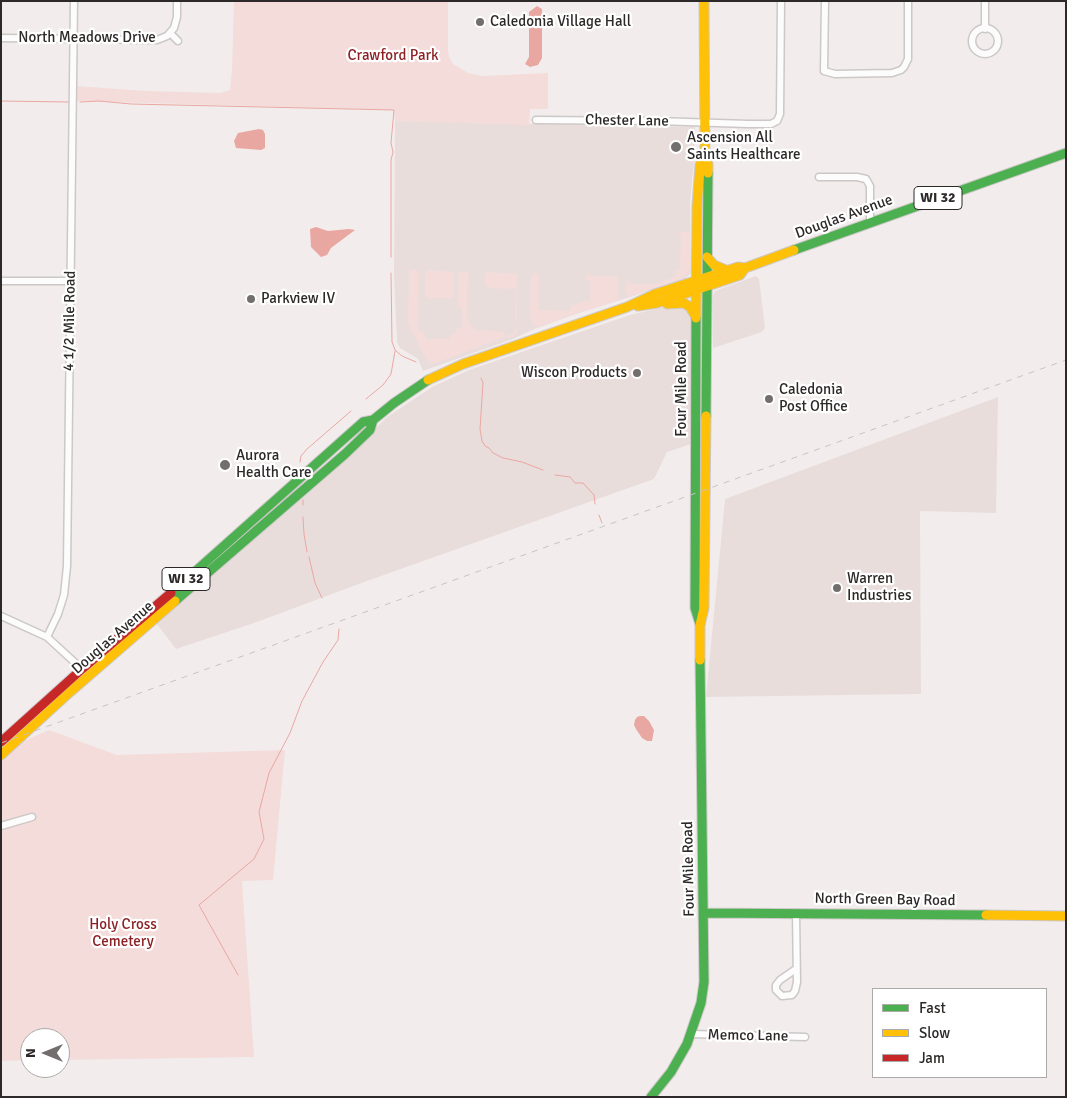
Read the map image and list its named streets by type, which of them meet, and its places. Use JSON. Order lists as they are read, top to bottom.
{
  "streets": {
    "main road": [
      "WI 32",
      "Douglas Avenue",
      "Four Mile Road",
      "North Green Bay Road"
    ],
    "street": [
      "North Meadows Drive",
      "Chester Lane",
      "4 1/2 Mile Road",
      "Memco Lane"
    ]
  },
  "crossings": [
    ["North Meadows Drive", "4 1/2 Mile Road"],
    ["Chester Lane", "Four Mile Road"],
    ["Douglas Avenue", "Four Mile Road"],
    ["Four Mile Road", "North Green Bay Road"],
    ["Four Mile Road", "Memco Lane"]
  ],
  "parks": ["Crawford Park", "Holy Cross Cemetery"],
  "places": [
    "Caledonia Village Hall",
    "Ascension All Saints Healthcare",
    "Parkview IV",
    "Wiscon Products",
    "Caledonia Post Office",
    "Aurora Health Care",
    "Warren Industries"
  ],
  "legend": ["Fast", "Slow", "Jam"],
  "north": "left"
}
